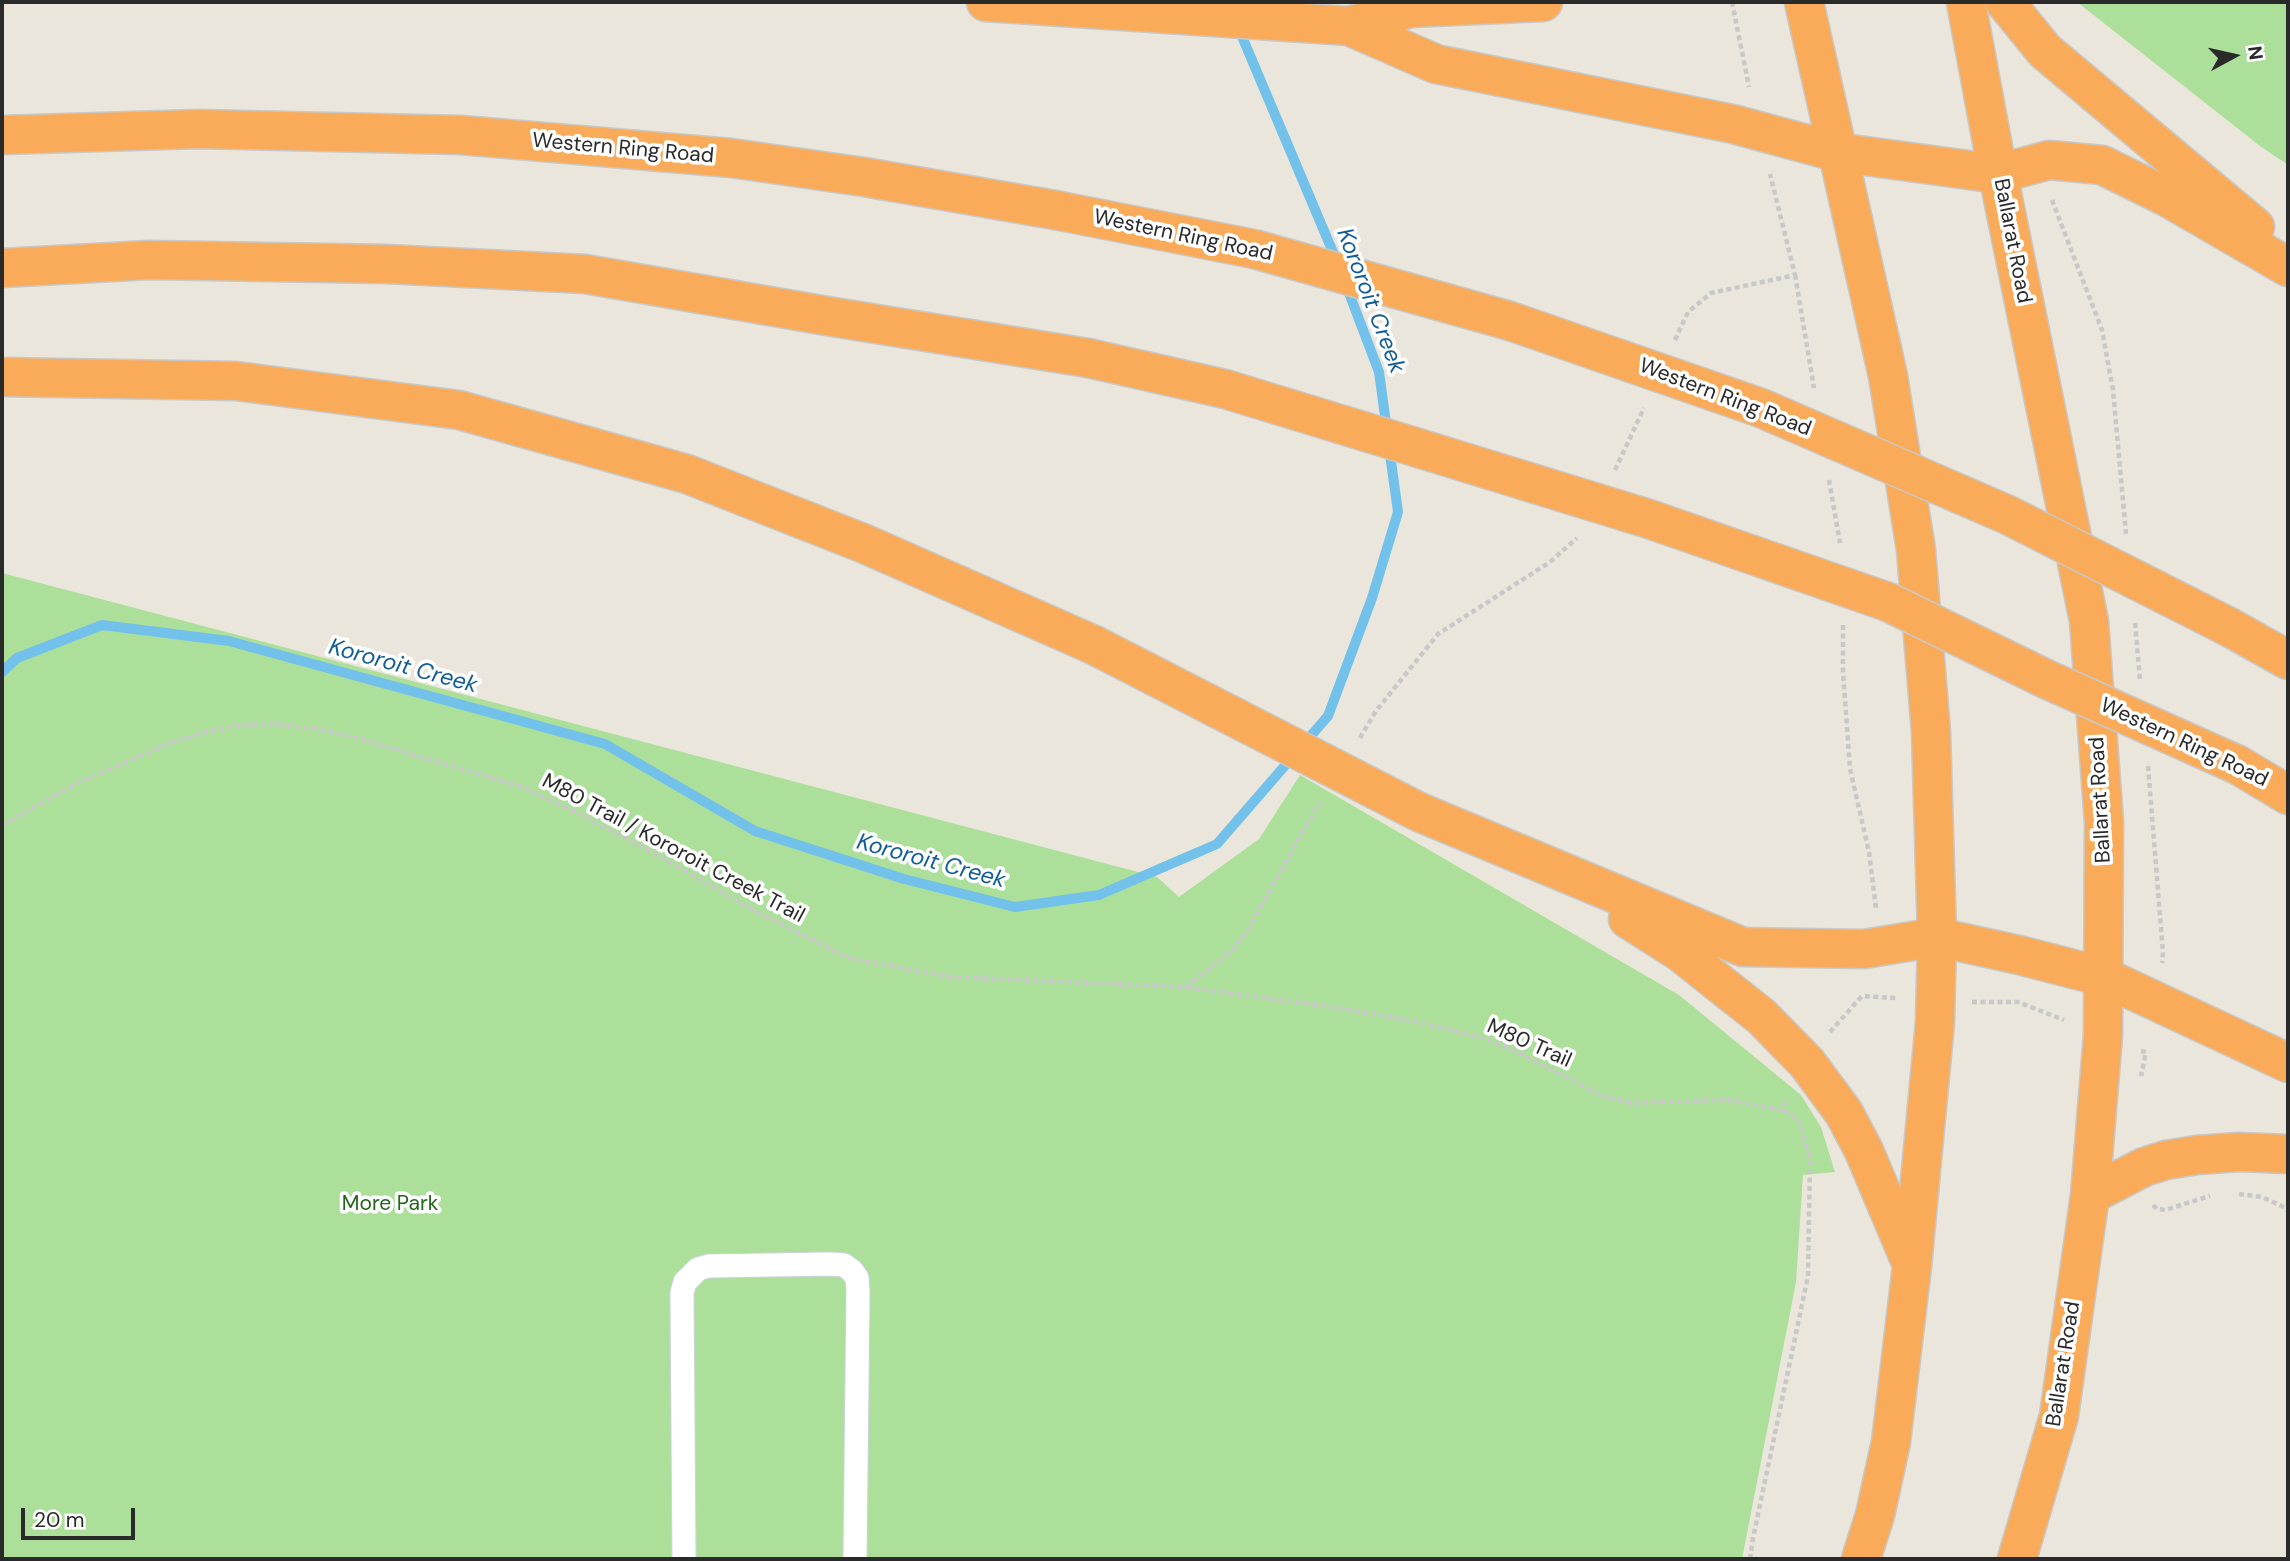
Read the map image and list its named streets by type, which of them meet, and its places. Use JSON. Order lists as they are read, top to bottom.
{
  "streets": {
    "highway": ["Western Ring Road", "Ballarat Road"],
    "path": ["M80 Trail / Kororoit Creek Trail", "M80 Trail"]
  },
  "crossings": [
    ["M80 Trail / Kororoit Creek Trail", "M80 Trail"]
  ],
  "water": ["Kororoit Creek"],
  "parks": ["More Park"],
  "scale_bar": "20 m",
  "north": "right"
}
